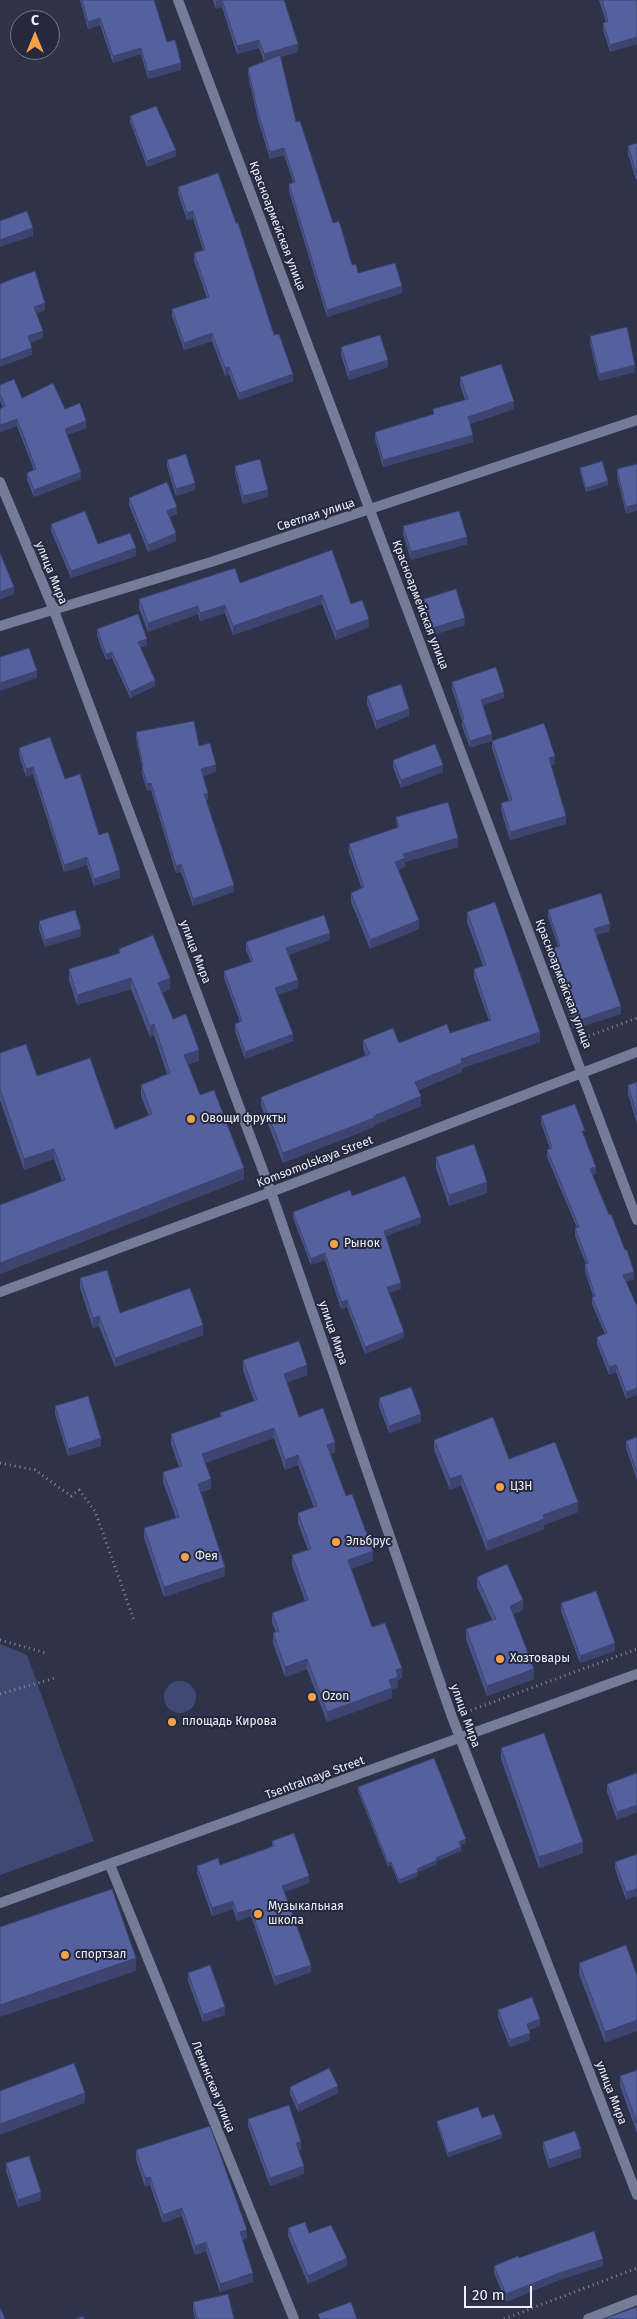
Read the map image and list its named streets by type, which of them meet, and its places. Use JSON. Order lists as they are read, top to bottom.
{
  "streets": {
    "street": [
      "Красноармейская улица",
      "Светлая улица",
      "улица Мира",
      "Komsomolskaya Street",
      "Tsentralnaya Street",
      "Ленинская улица"
    ]
  },
  "crossings": [
    ["Красноармейская улица", "Светлая улица"],
    ["Красноармейская улица", "Komsomolskaya Street"],
    ["Светлая улица", "улица Мира"],
    ["улица Мира", "Komsomolskaya Street"],
    ["улица Мира", "Tsentralnaya Street"],
    ["Tsentralnaya Street", "Ленинская улица"]
  ],
  "places": [
    "Овощи фрукты",
    "Рынок",
    "ЦЗН",
    "Эльбрус",
    "Фея",
    "Хозтовары",
    "Ozon",
    "площадь Кирова",
    "Музыкальная школа",
    "спортзал"
  ],
  "scale_bar": "20 m",
  "north": "top"
}
